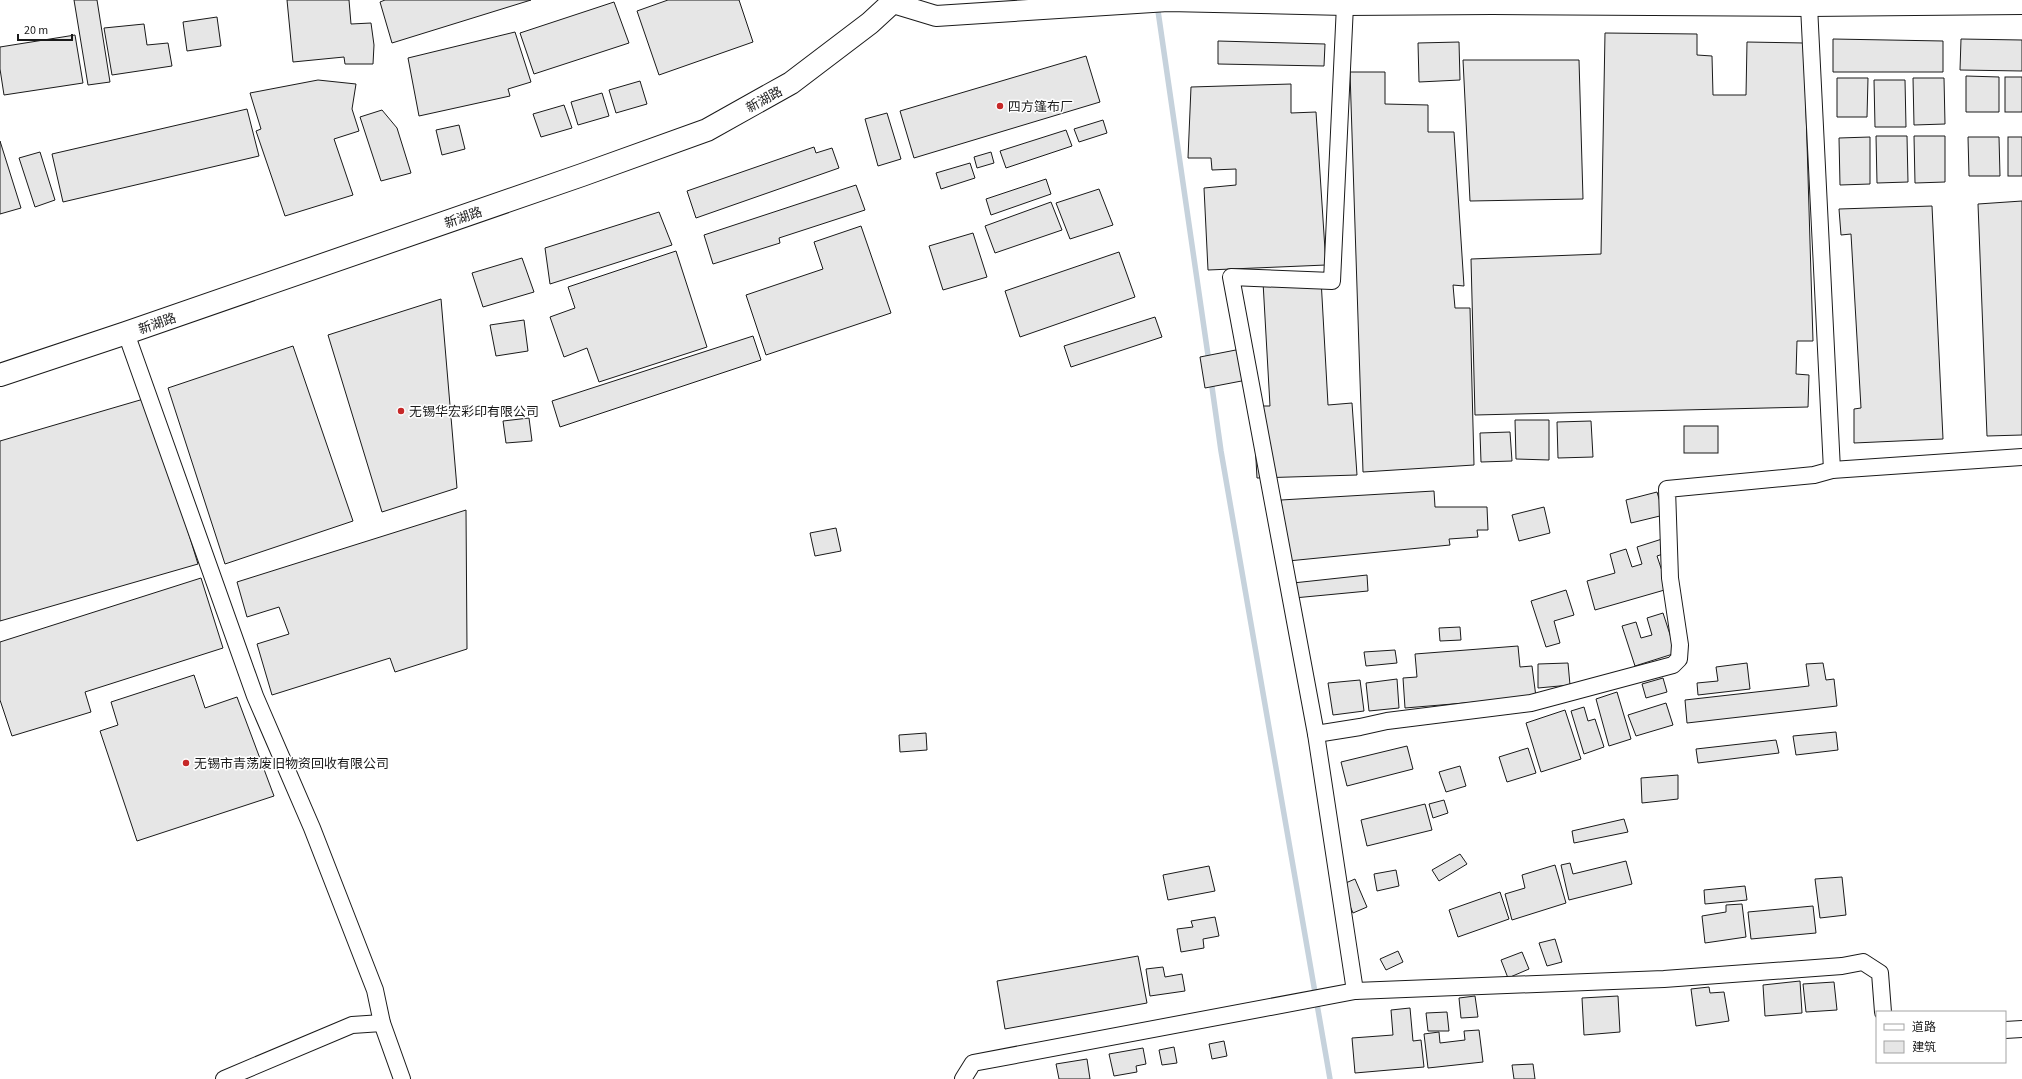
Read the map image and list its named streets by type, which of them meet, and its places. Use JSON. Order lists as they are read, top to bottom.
{
  "streets": {
    "main road": ["新湖路"]
  },
  "places": ["四方篷布厂", "无锡华宏彩印有限公司", "无锡市青荡废旧物资回收有限公司"],
  "legend": ["道路", "建筑"],
  "scale_bar": "20 m"
}
